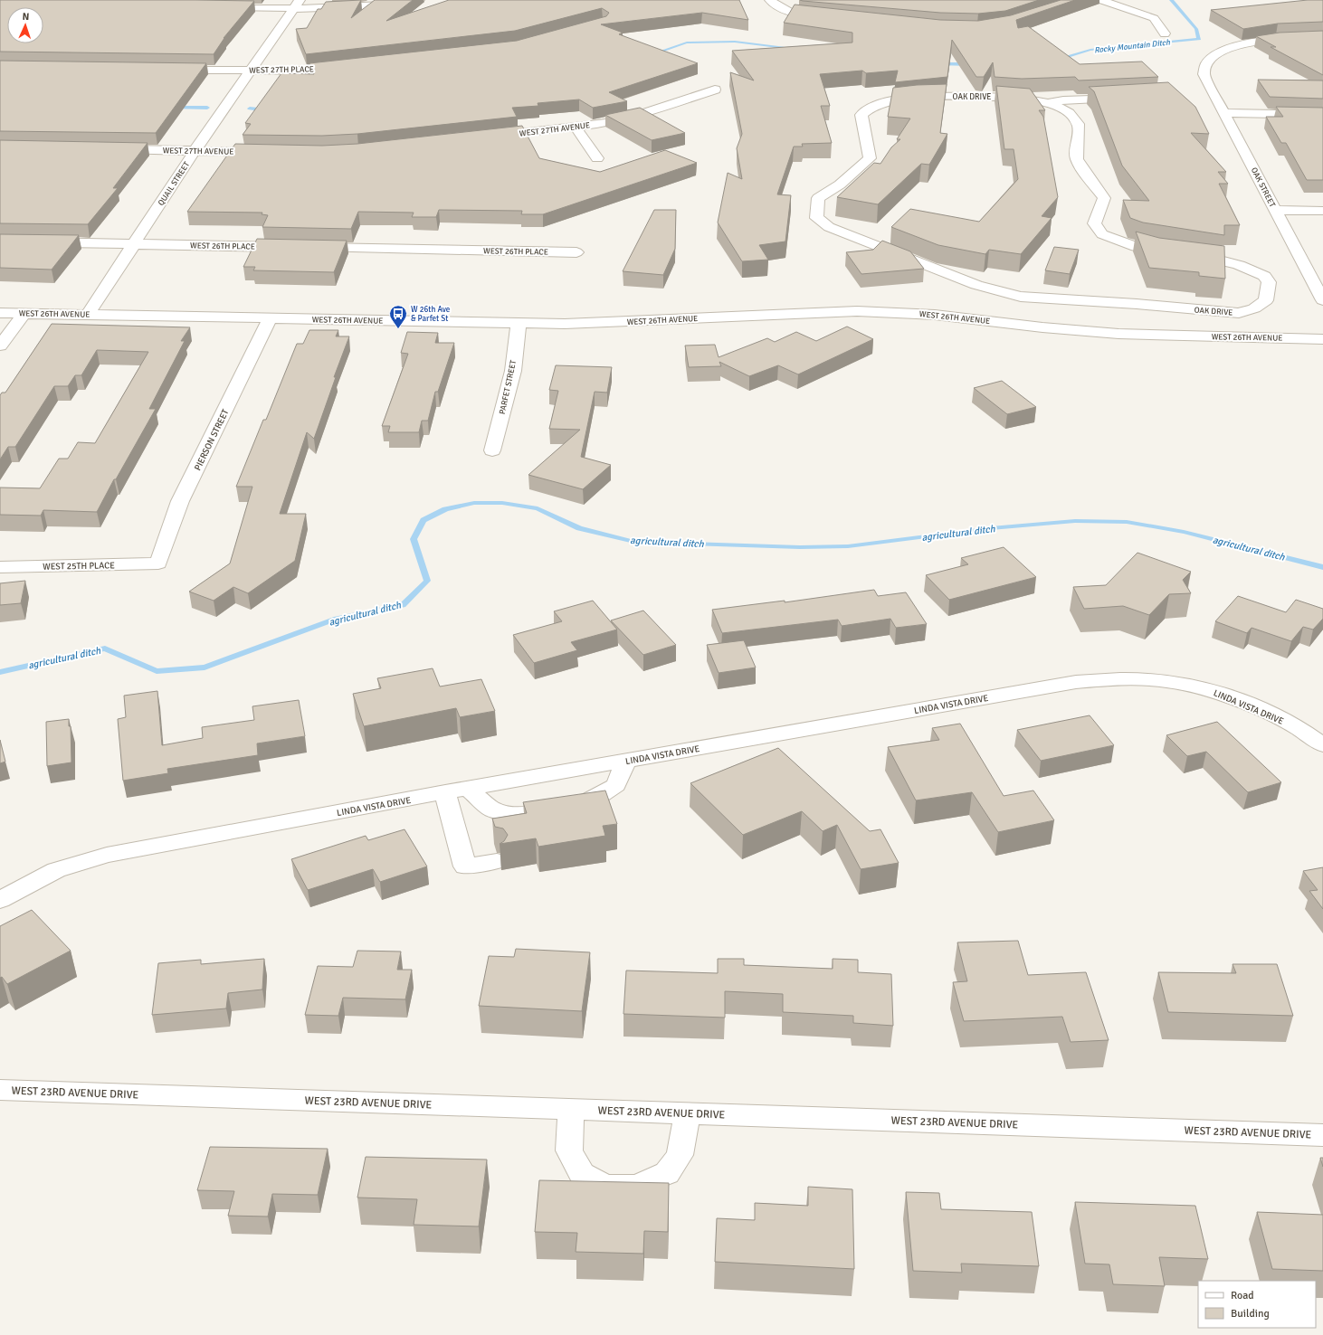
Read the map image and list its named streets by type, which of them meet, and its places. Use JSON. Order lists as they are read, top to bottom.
{
  "streets": {
    "street": [
      "WEST 27TH PLACE",
      "OAK DRIVE",
      "WEST 27TH AVENUE",
      "QUAIL STREET",
      "OAK STREET",
      "WEST 26TH PLACE",
      "WEST 26TH AVENUE",
      "PARFET STREET",
      "PIERSON STREET",
      "WEST 25TH PLACE",
      "LINDA VISTA DRIVE",
      "WEST 23RD AVENUE DRIVE"
    ]
  },
  "crossings": [
    ["WEST 27TH PLACE", "QUAIL STREET"],
    ["WEST 27TH AVENUE", "QUAIL STREET"],
    ["QUAIL STREET", "WEST 26TH PLACE"],
    ["QUAIL STREET", "WEST 26TH AVENUE"],
    ["WEST 26TH AVENUE", "PARFET STREET"],
    ["WEST 26TH AVENUE", "PIERSON STREET"],
    ["PIERSON STREET", "WEST 25TH PLACE"]
  ],
  "water": ["Rocky Mountain Ditch", "agricultural ditch"],
  "places": {
    "bus stop": ["W 26th Ave & Parfet St"]
  },
  "legend": ["Road", "Building"],
  "north": "top"
}
